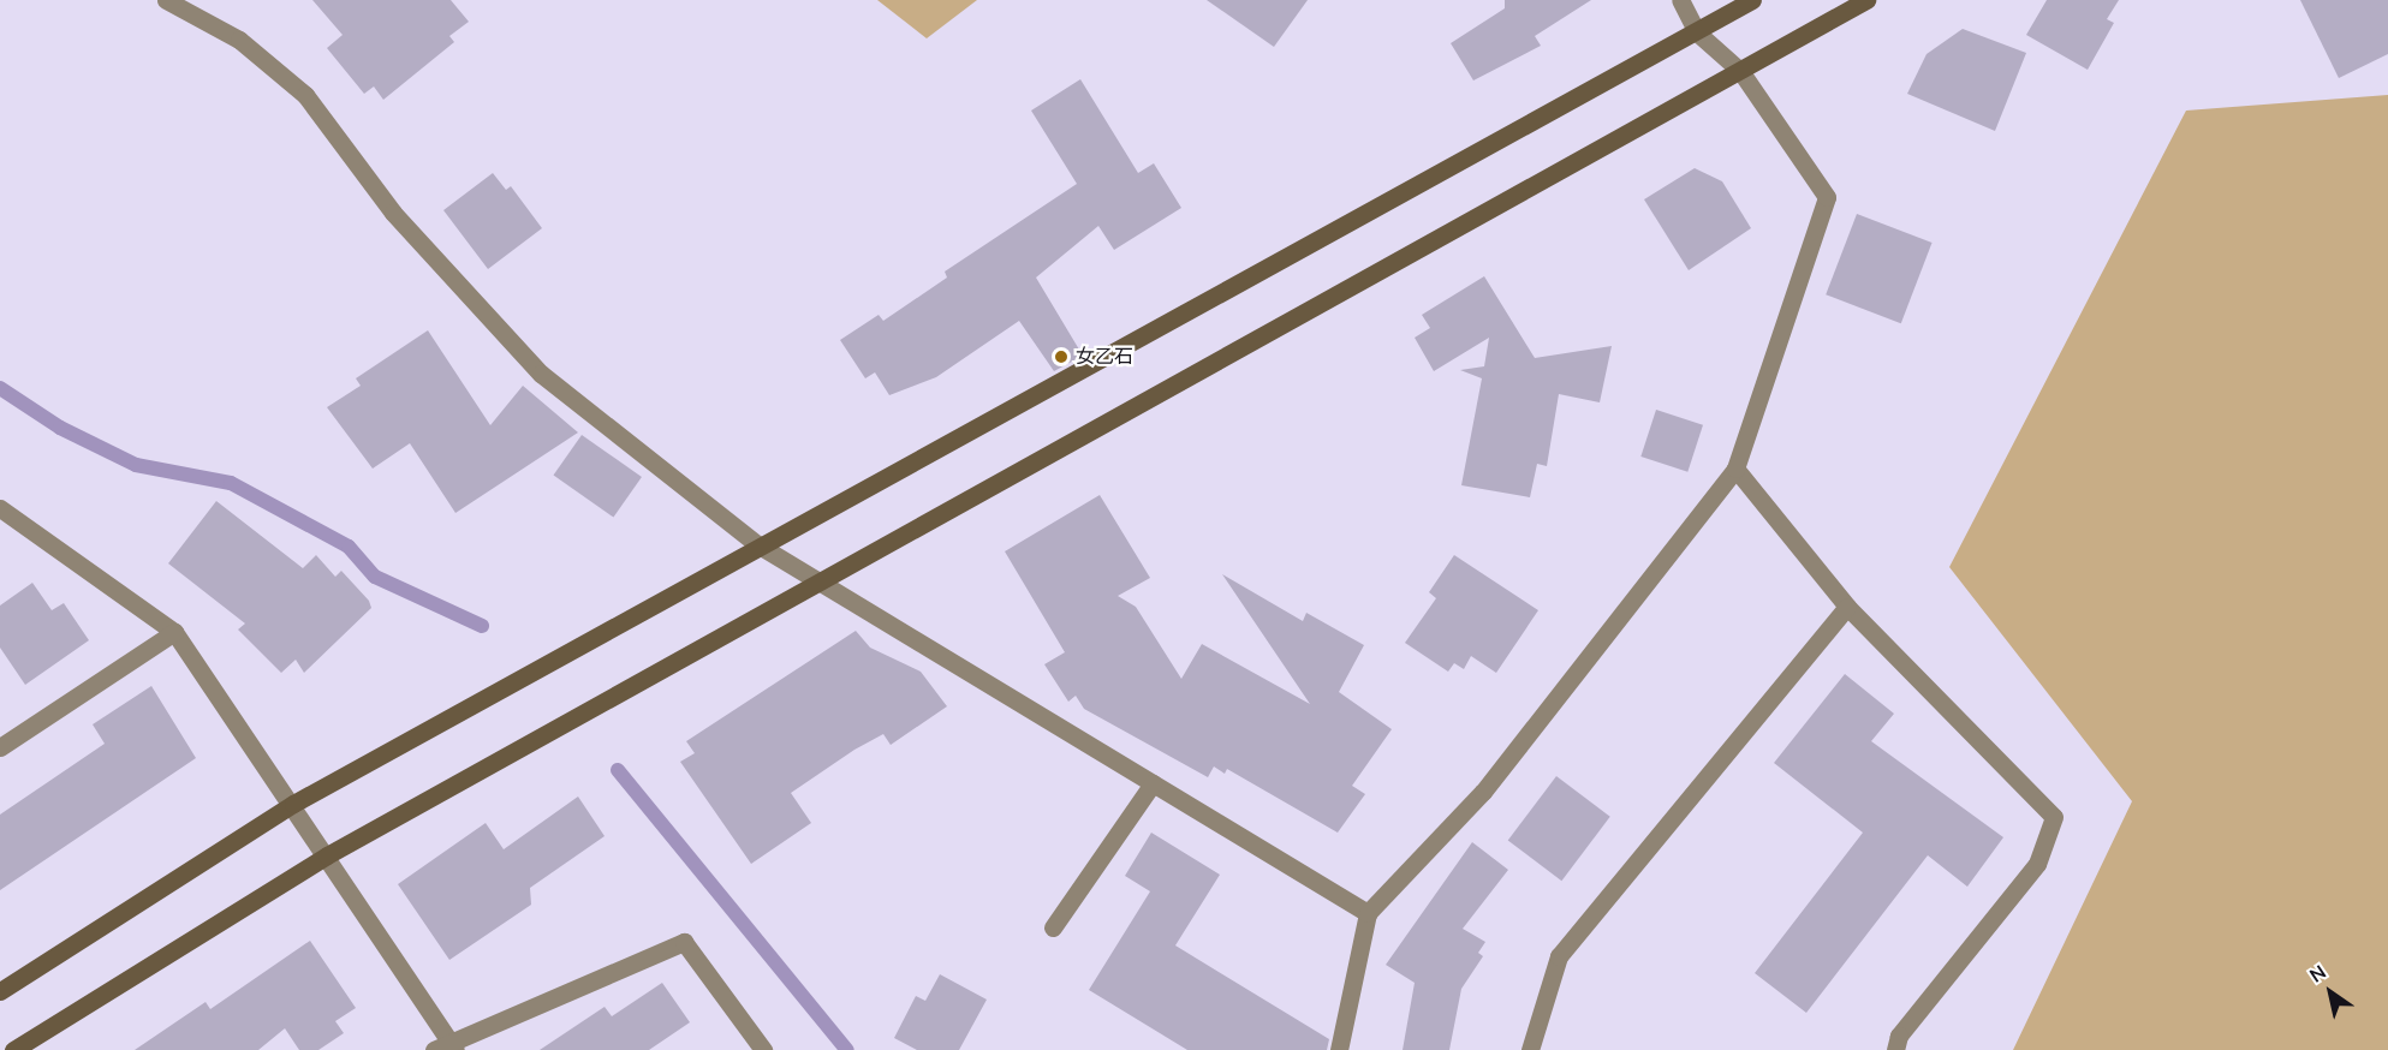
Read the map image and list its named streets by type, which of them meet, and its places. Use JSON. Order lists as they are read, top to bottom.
{
  "places": ["女乙石"],
  "north": "top left"
}
